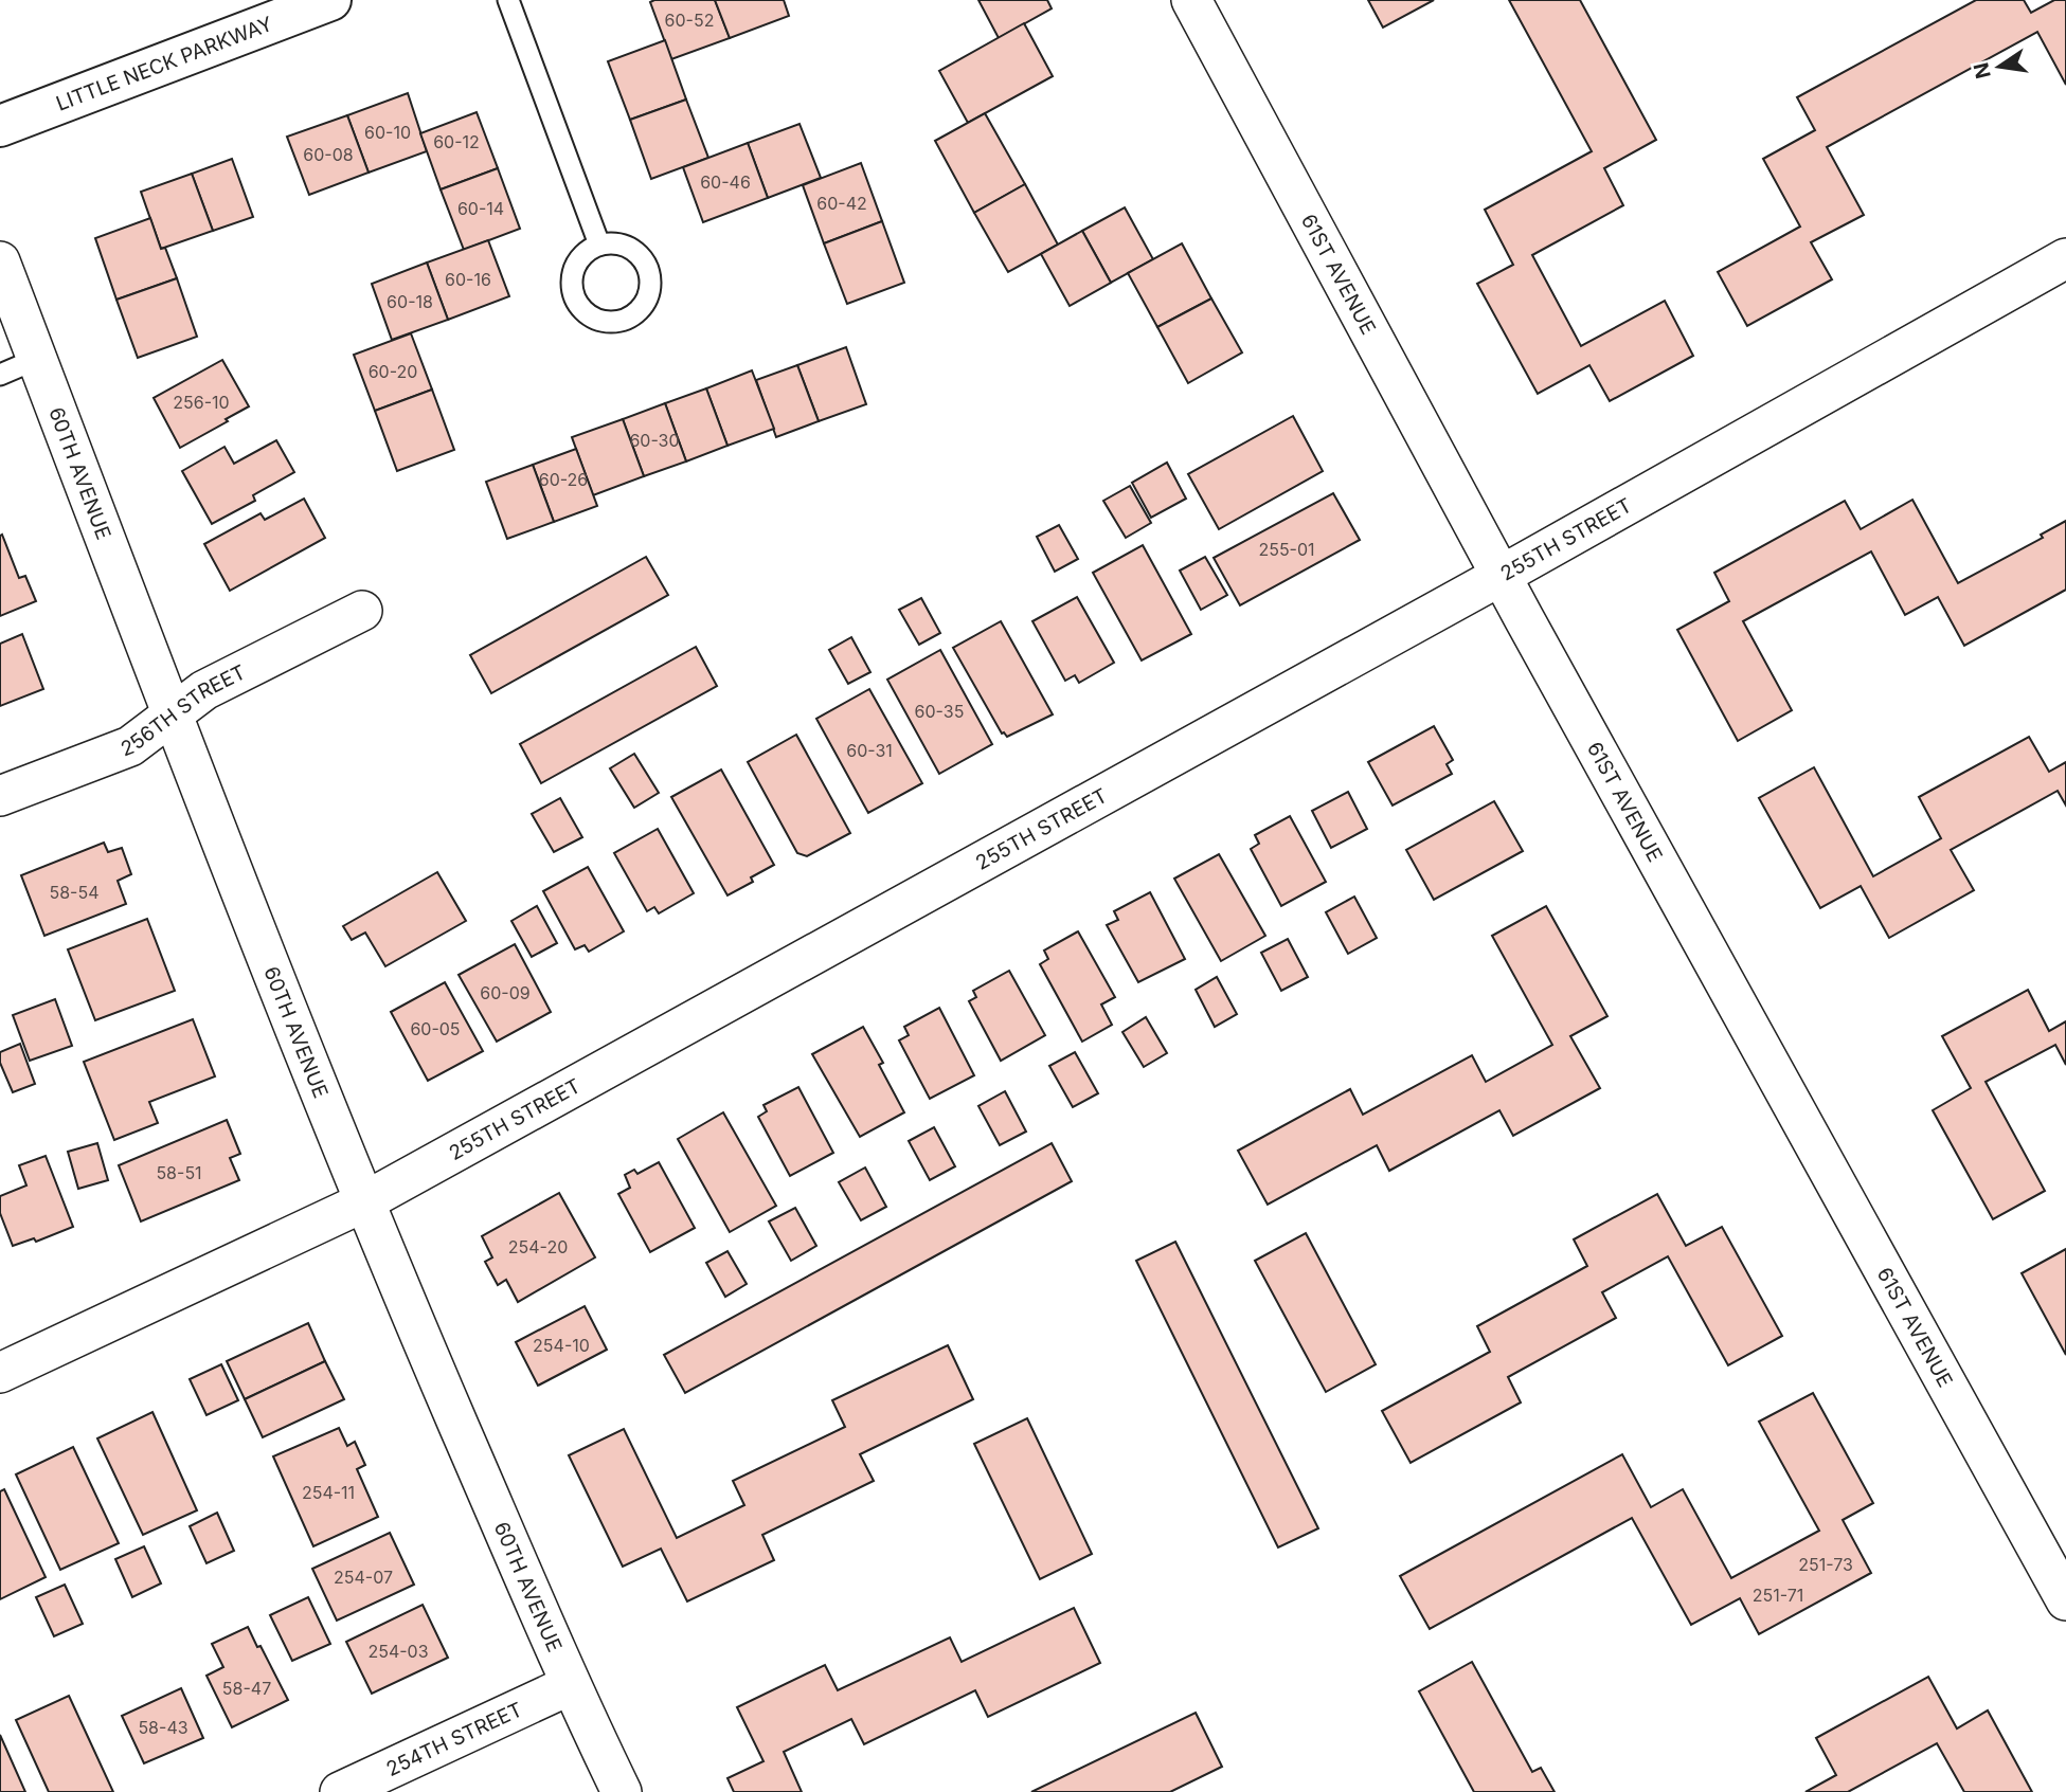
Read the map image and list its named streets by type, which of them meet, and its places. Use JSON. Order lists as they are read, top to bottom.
{
  "streets": {
    "main road": ["LITTLE NECK PARKWAY"],
    "street": [
      "61ST AVENUE",
      "60TH AVENUE",
      "255TH STREET",
      "256TH STREET",
      "254TH STREET"
    ]
  },
  "crossings": [
    ["61ST AVENUE", "255TH STREET"],
    ["60TH AVENUE", "255TH STREET"],
    ["60TH AVENUE", "256TH STREET"],
    ["60TH AVENUE", "254TH STREET"]
  ],
  "house_numbers": [
    "60-52",
    "60-10",
    "60-12",
    "60-08",
    "60-46",
    "60-42",
    "60-14",
    "60-16",
    "60-18",
    "60-20",
    "256-10",
    "60-30",
    "60-26",
    "255-01",
    "60-35",
    "60-31",
    "58-54",
    "60-09",
    "60-05",
    "58-51",
    "254-20",
    "254-10",
    "254-11",
    "251-73",
    "254-07",
    "251-71",
    "254-03",
    "58-47",
    "58-43"
  ],
  "north": "left"
}
